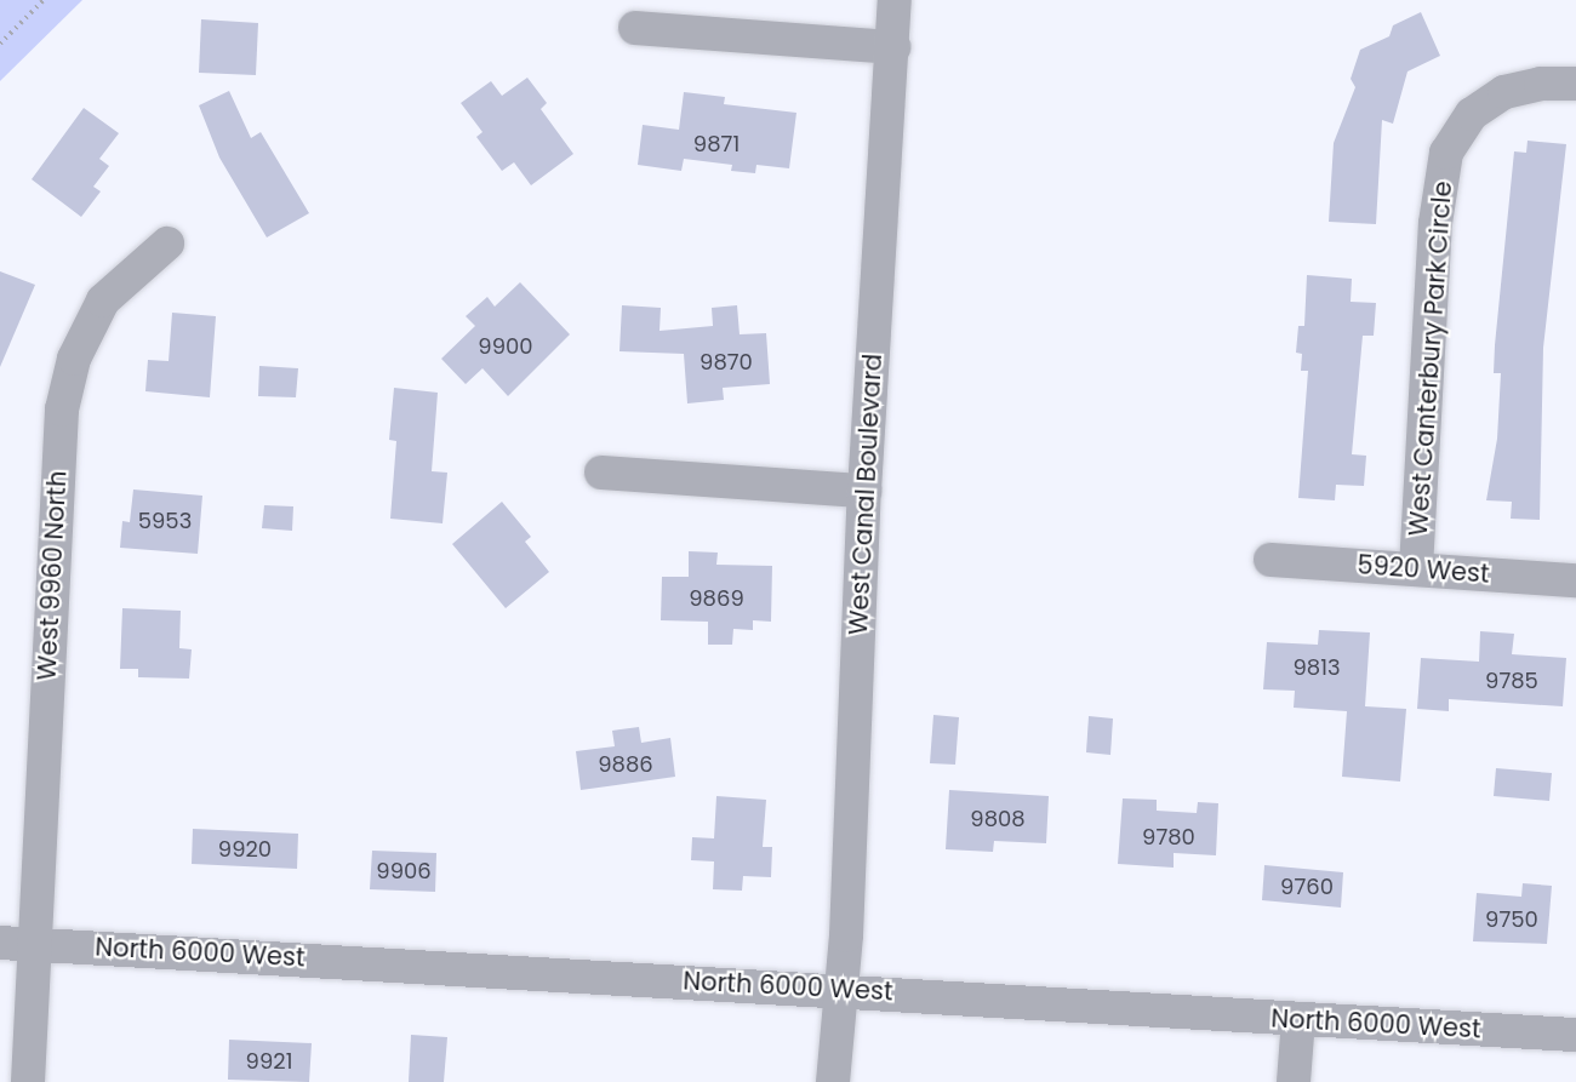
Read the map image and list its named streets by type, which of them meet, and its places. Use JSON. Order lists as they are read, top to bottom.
{
  "streets": {
    "street": [
      "West Canterbury Park Circle",
      "West Canal Boulevard",
      "5920 West",
      "West 9960 North",
      "North 6000 West"
    ]
  },
  "crossings": [
    ["West Canterbury Park Circle", "5920 West"],
    ["West Canal Boulevard", "North 6000 West"],
    ["West 9960 North", "North 6000 West"]
  ],
  "house_numbers": [
    "9871",
    "9900",
    "9870",
    "5953",
    "9869",
    "9813",
    "9785",
    "9886",
    "9808",
    "9780",
    "9920",
    "9906",
    "9760",
    "9750",
    "9921"
  ]
}
